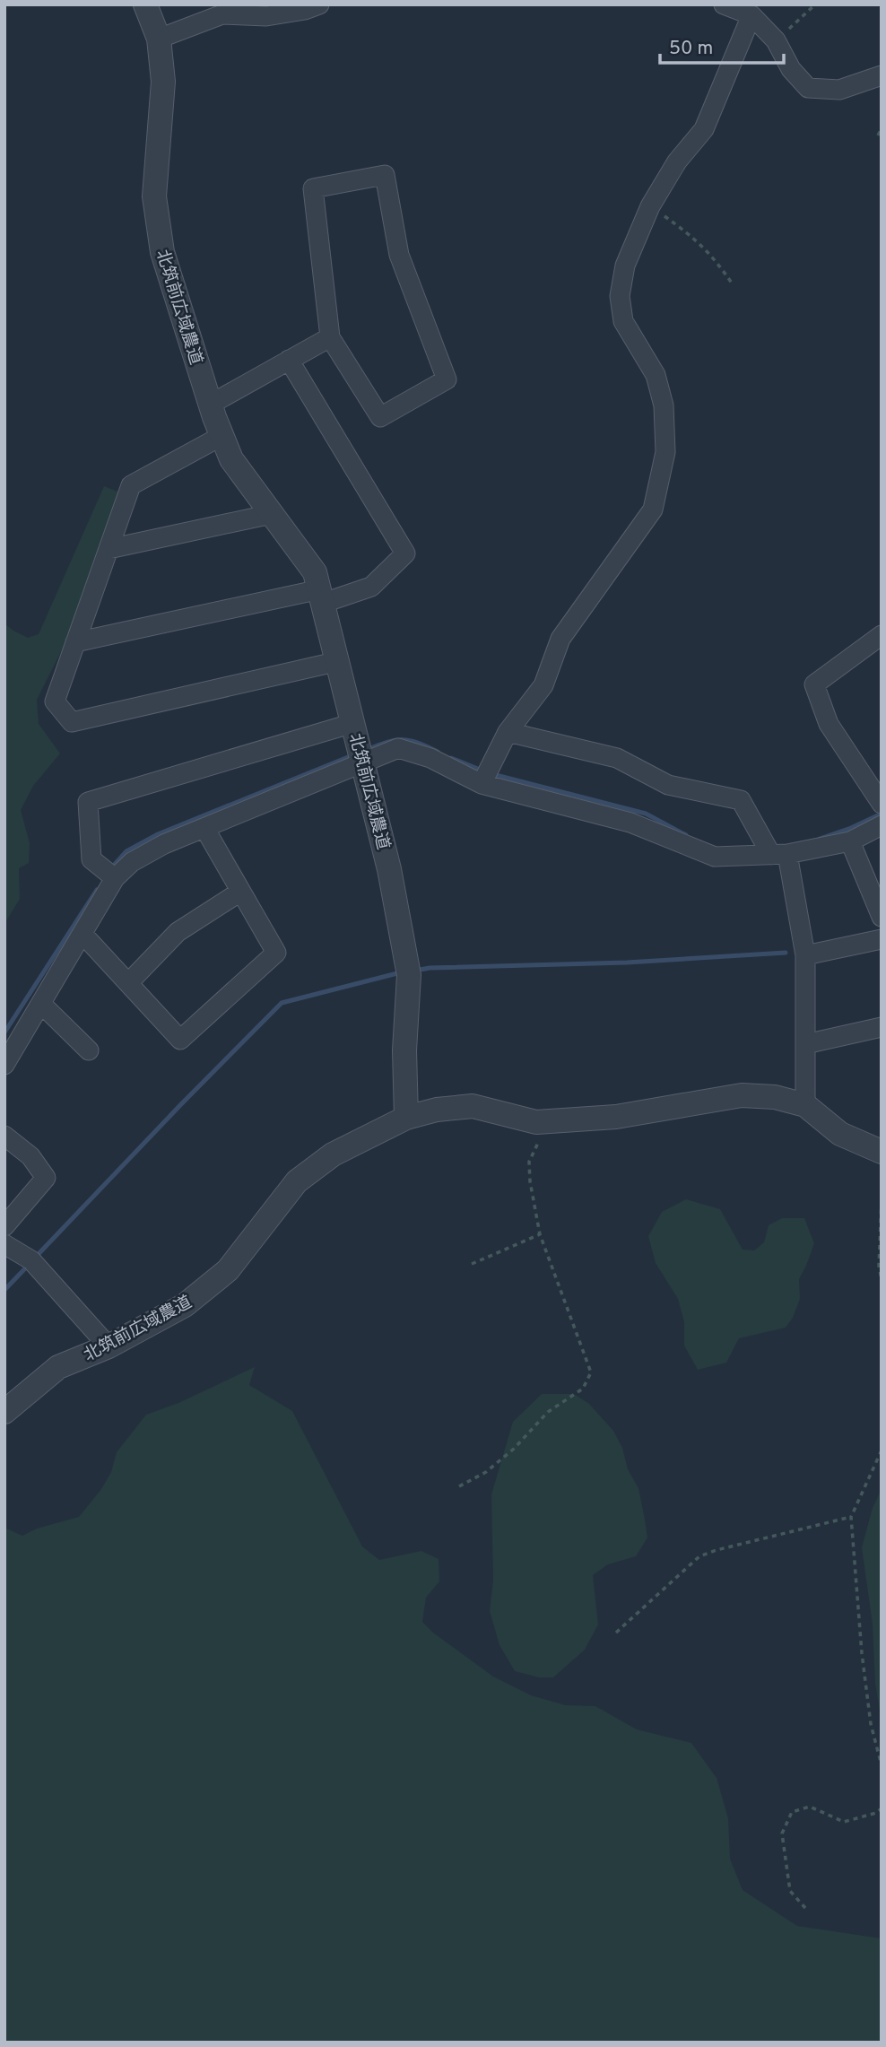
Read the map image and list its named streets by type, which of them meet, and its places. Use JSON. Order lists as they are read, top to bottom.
{
  "streets": {
    "street": ["北筑前広域農道"]
  },
  "scale_bar": "50 m"
}
